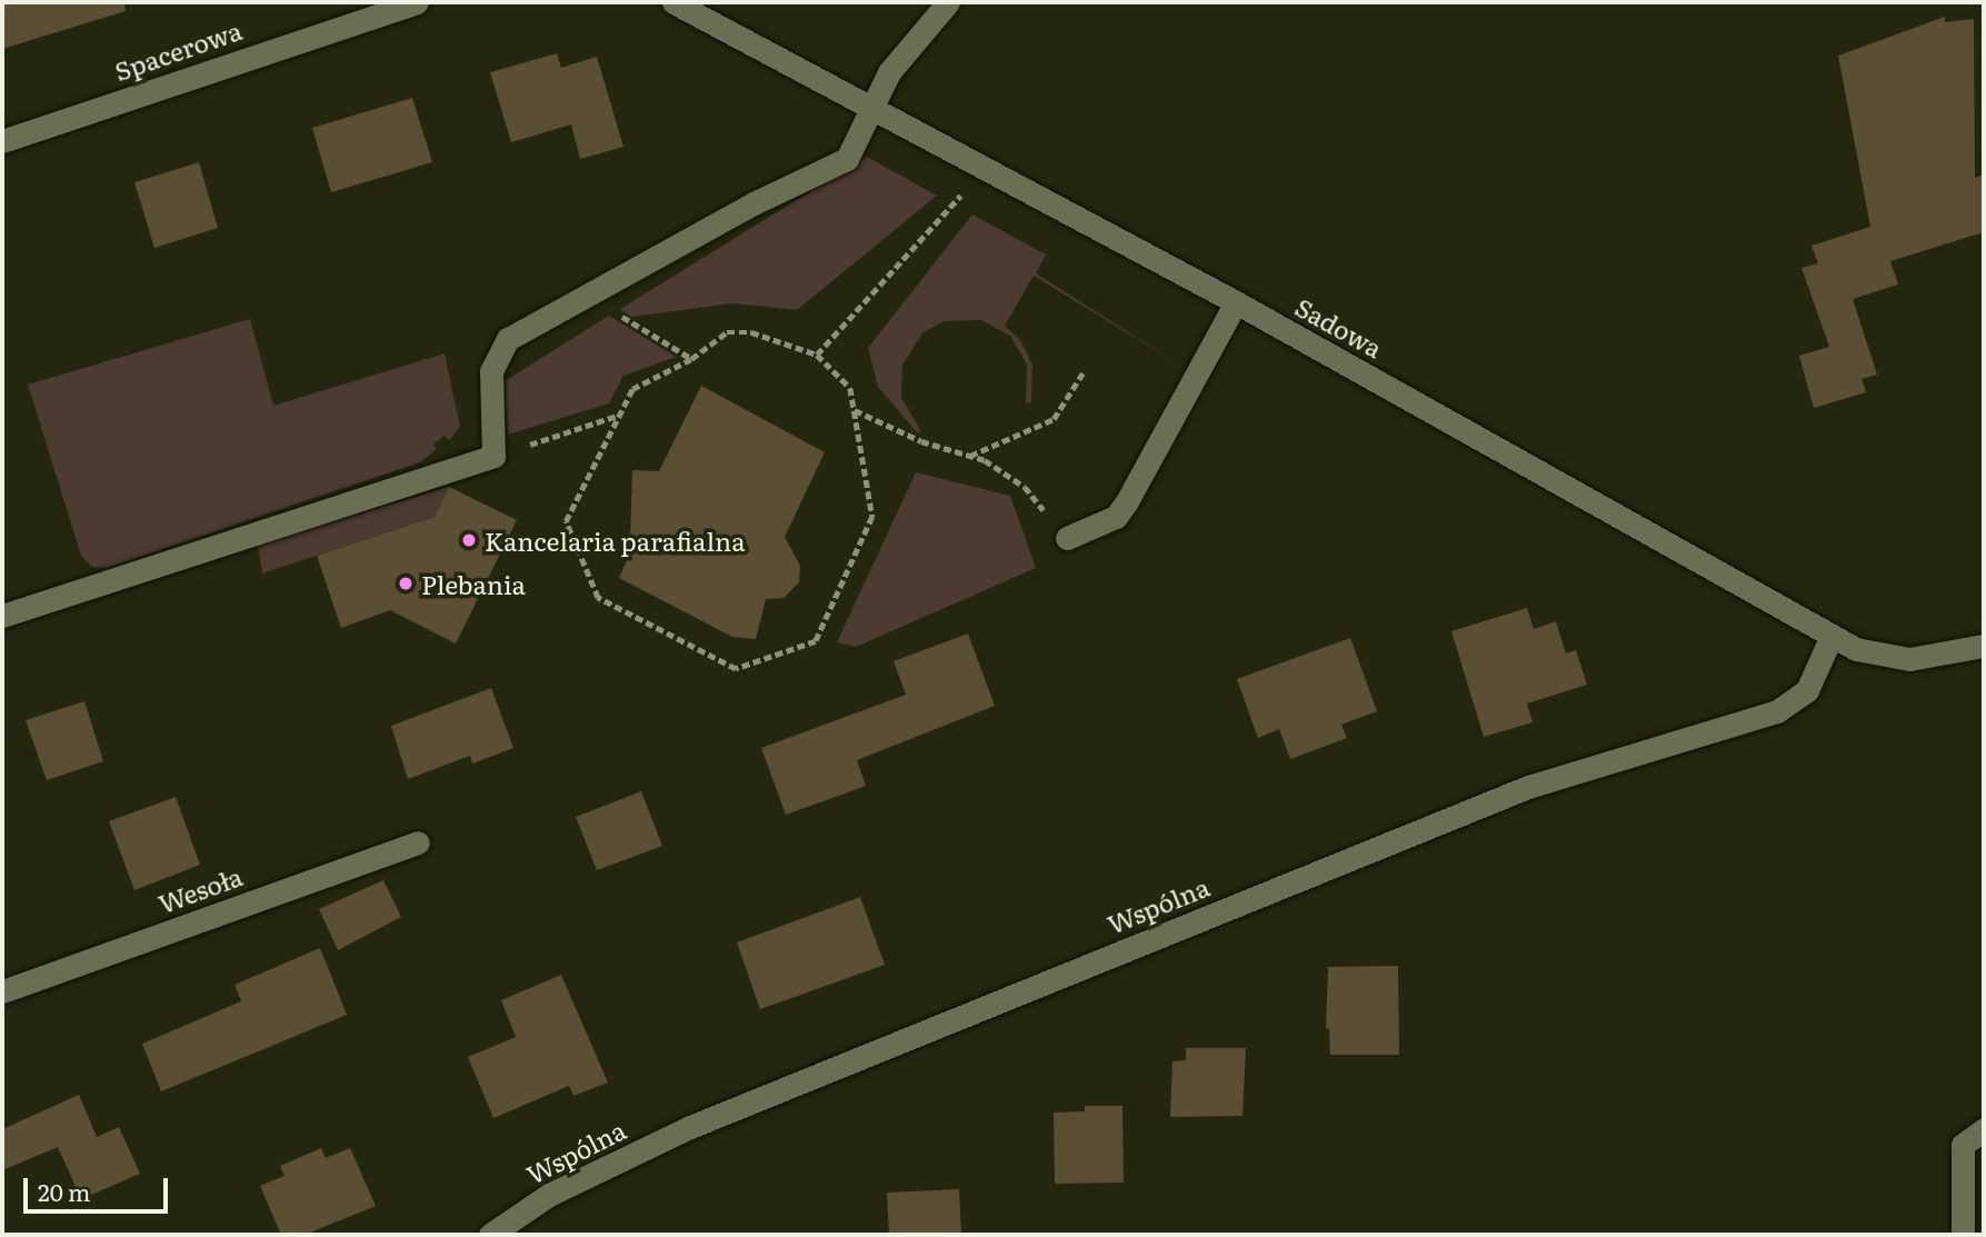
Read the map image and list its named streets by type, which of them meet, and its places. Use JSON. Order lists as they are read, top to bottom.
{
  "streets": {
    "street": [
      "Spacerowa",
      "Sadowa",
      "Wesoła",
      "Wspólna"
    ]
  },
  "crossings": [
    ["Sadowa", "Wspólna"]
  ],
  "places": ["Kancelaria parafialna", "Plebania"],
  "scale_bar": "20 m"
}
